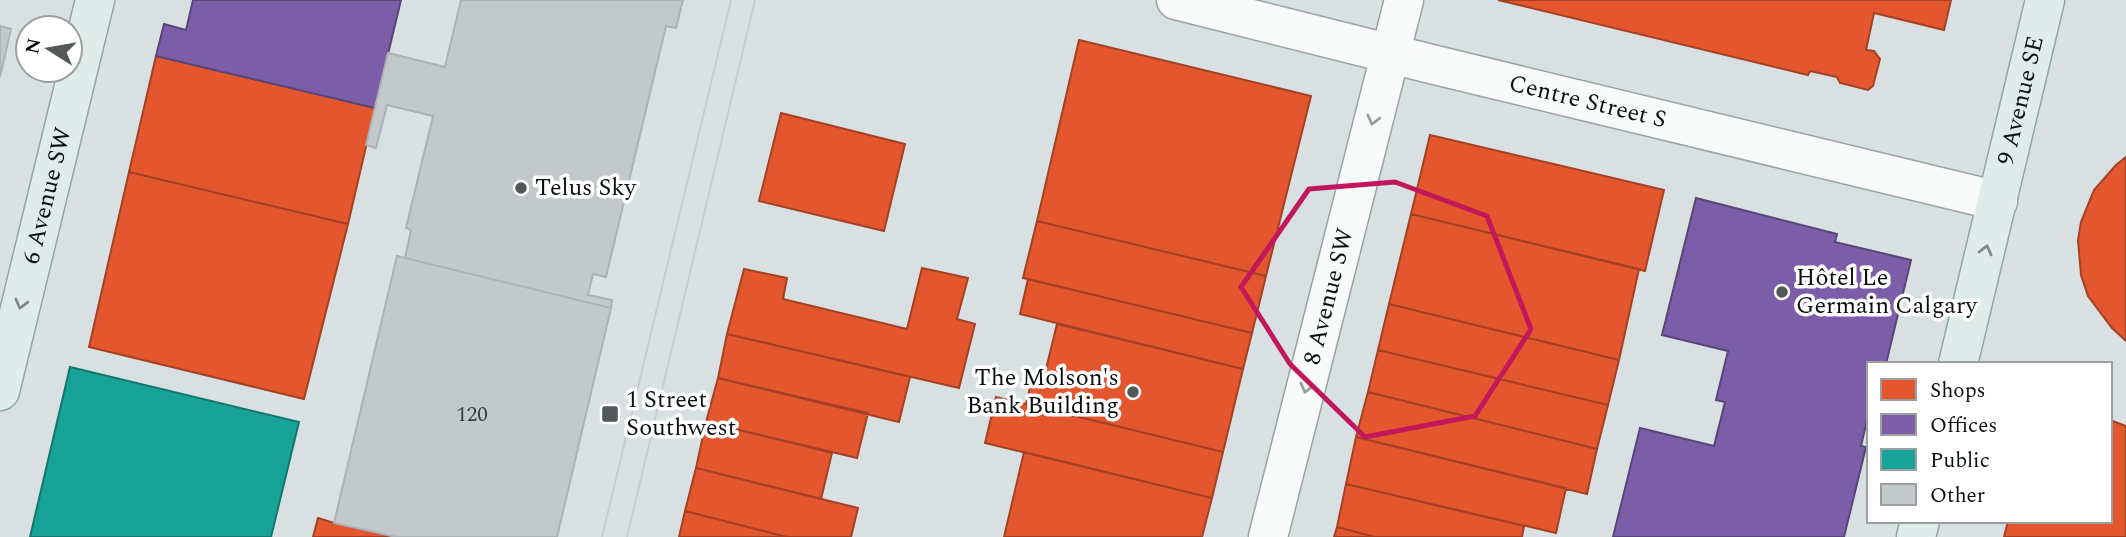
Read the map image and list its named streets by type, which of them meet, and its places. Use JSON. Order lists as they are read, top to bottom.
{
  "streets": {
    "main road": ["9 Avenue SE", "6 Avenue SW"],
    "street": ["Centre Street S", "8 Avenue SW"]
  },
  "crossings": [
    ["9 Avenue SE", "Centre Street S"],
    ["Centre Street S", "8 Avenue SW"]
  ],
  "one_way": ["9 Avenue SE", "6 Avenue SW", "8 Avenue SW"],
  "places": {
    "other": ["Telus Sky", "Hôtel Le Germain Calgary", "The Molson's Bank Building"],
    "transit": ["1 Street Southwest"]
  },
  "house_numbers": ["120"],
  "legend": [
    "Shops",
    "Offices",
    "Public",
    "Other"
  ],
  "north": "left"
}
